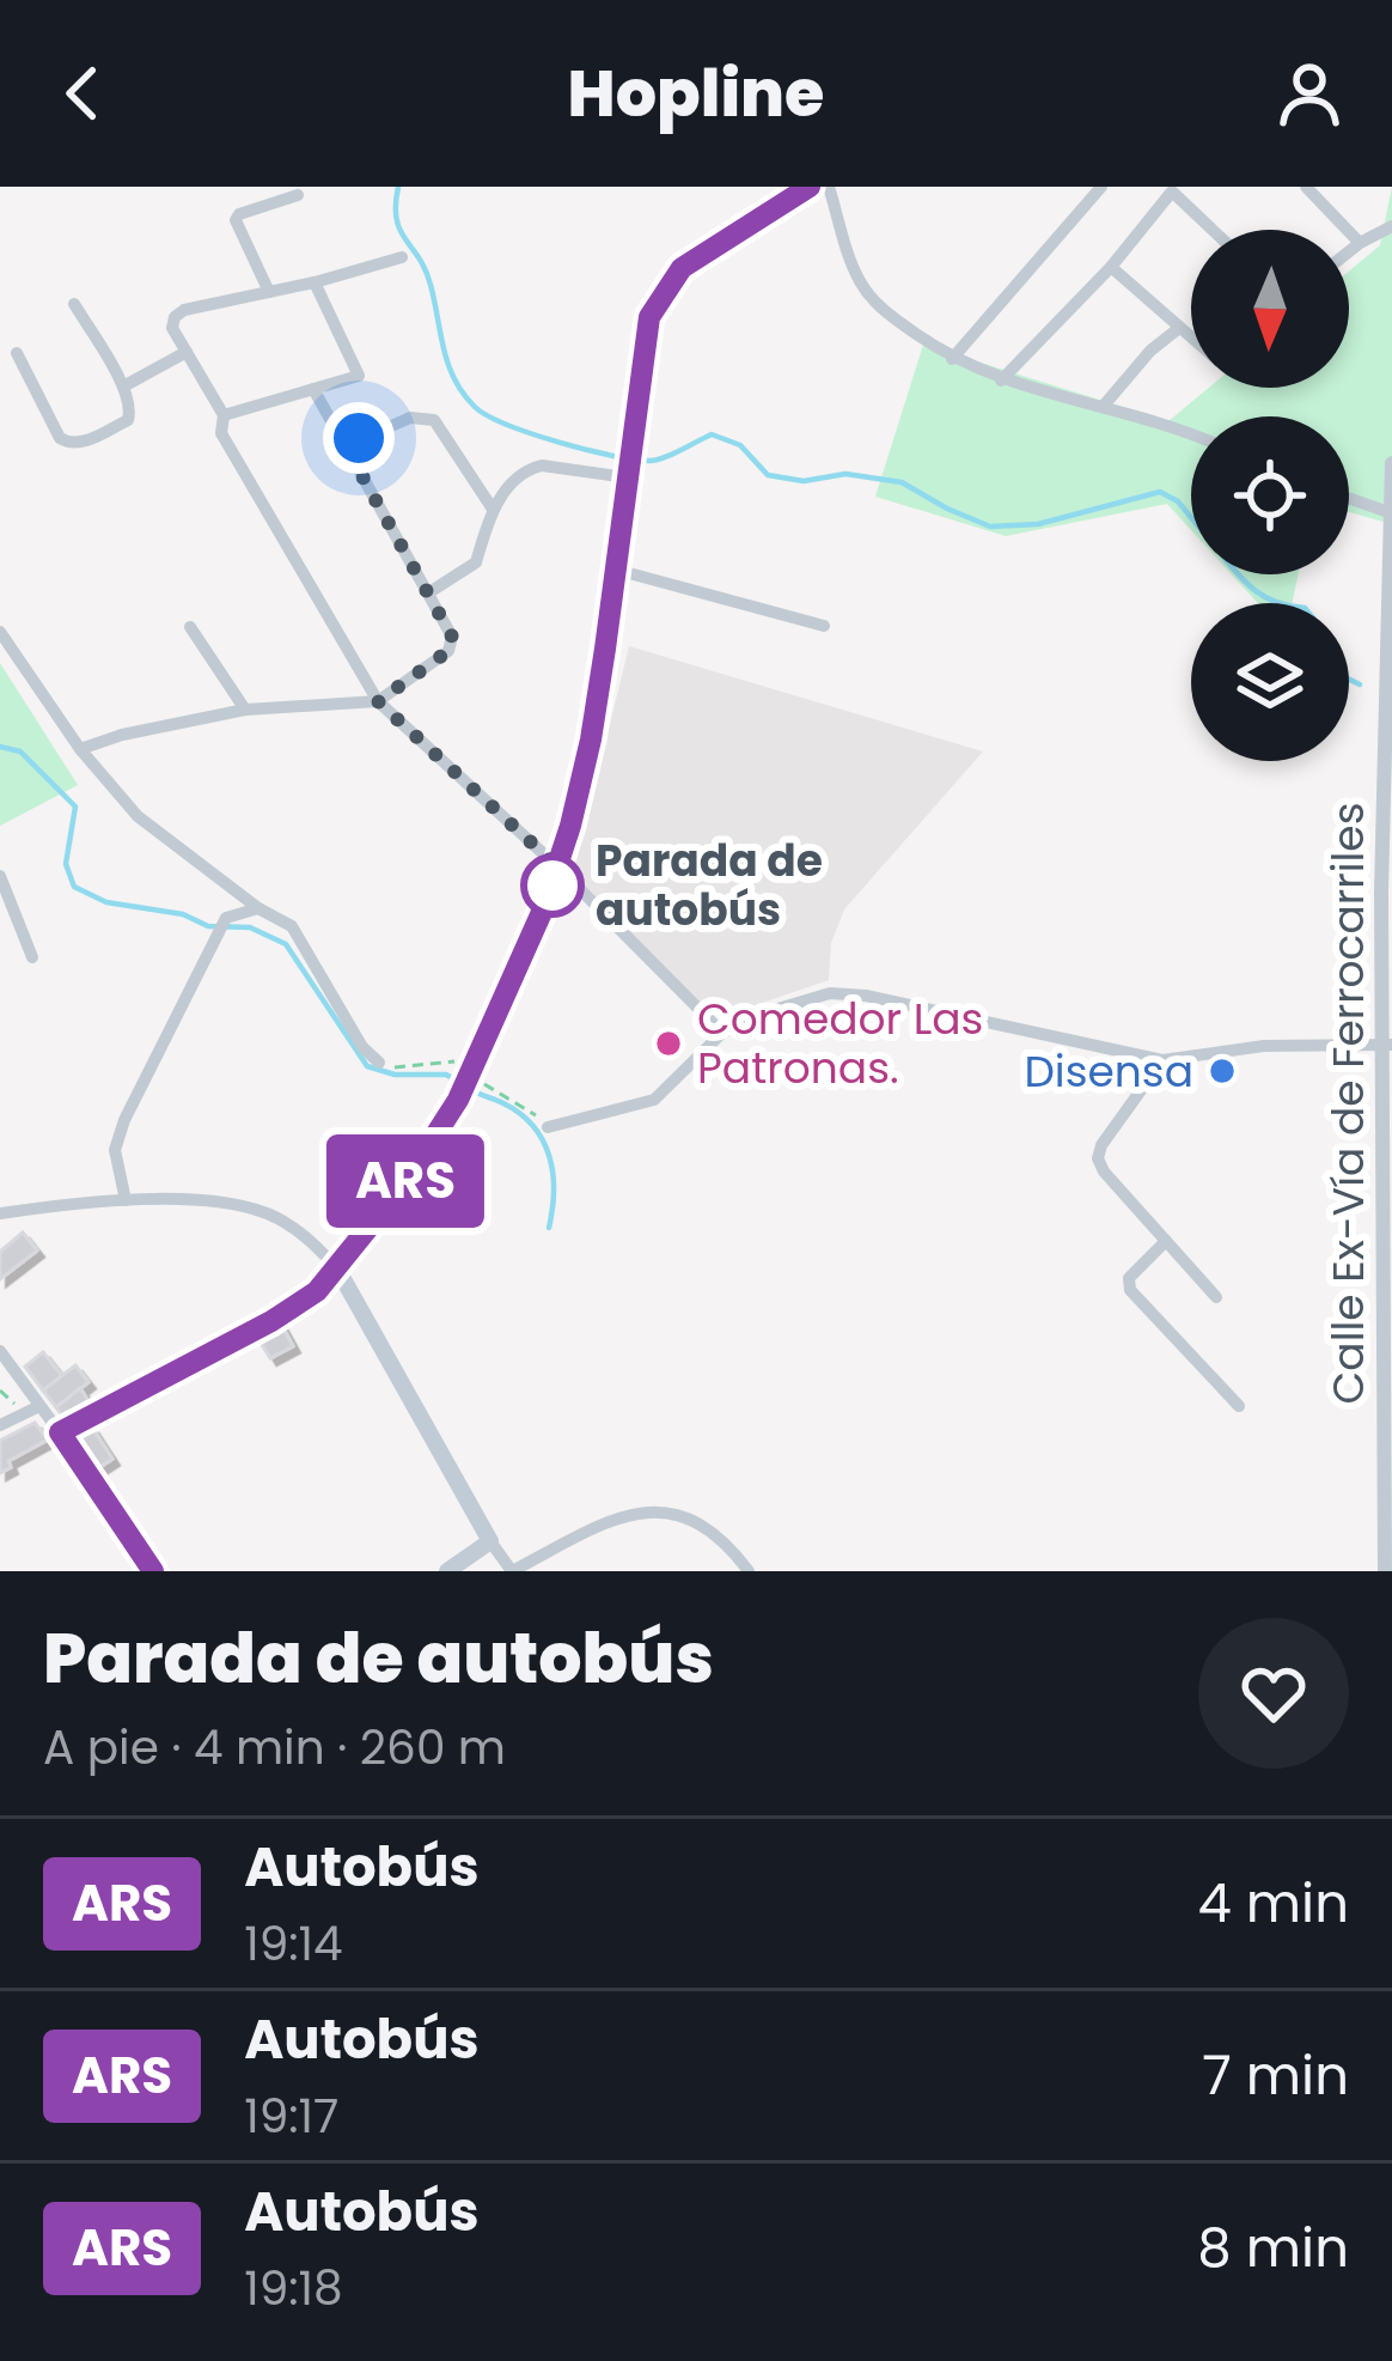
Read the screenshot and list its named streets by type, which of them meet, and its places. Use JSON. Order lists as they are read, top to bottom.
{
  "streets": {
    "street": ["Calle Ex-Vía de Ferrocarriles"]
  },
  "places": ["Parada de autobús", "Comedor Las Patronas.", "Disensa"],
  "lines": ["bus line ARS"],
  "north": "bottom",
  "page": {
    "header": "Hopline",
    "on_map": "ARS",
    "heading": ["Parada de autobús", "A pie · 4 min · 260 m"],
    "list": [
      {
        "mark": "ARS",
        "name": "Autobús",
        "note": "19:14",
        "value": "4 min"
      },
      {
        "mark": "ARS",
        "name": "Autobús",
        "note": "19:17",
        "value": "7 min"
      },
      {
        "mark": "ARS",
        "name": "Autobús",
        "note": "19:18",
        "value": "8 min"
      }
    ]
  }
}
